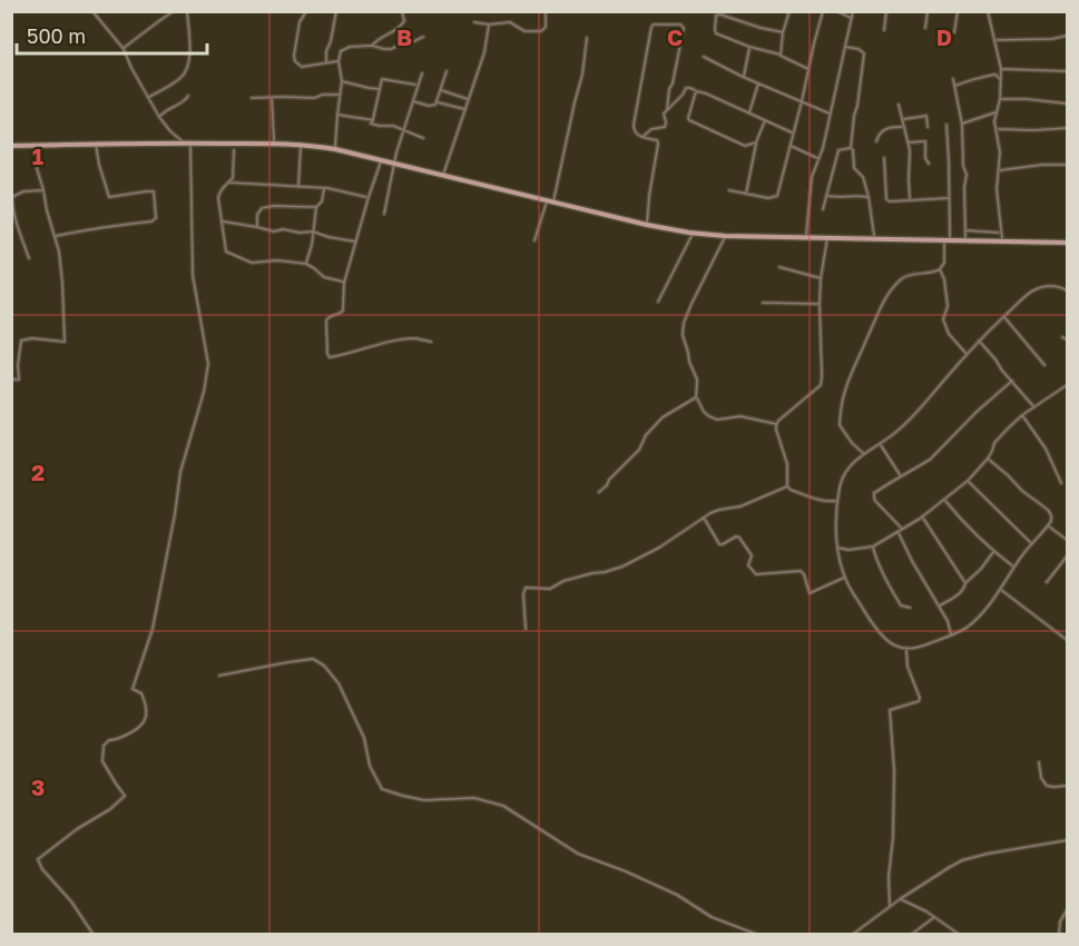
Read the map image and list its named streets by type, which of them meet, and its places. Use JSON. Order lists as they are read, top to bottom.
{
  "scale_bar": "500 m",
  "grid": {
    "columns": ["B", "C", "D"],
    "rows": ["1", "2", "3"]
  }
}
